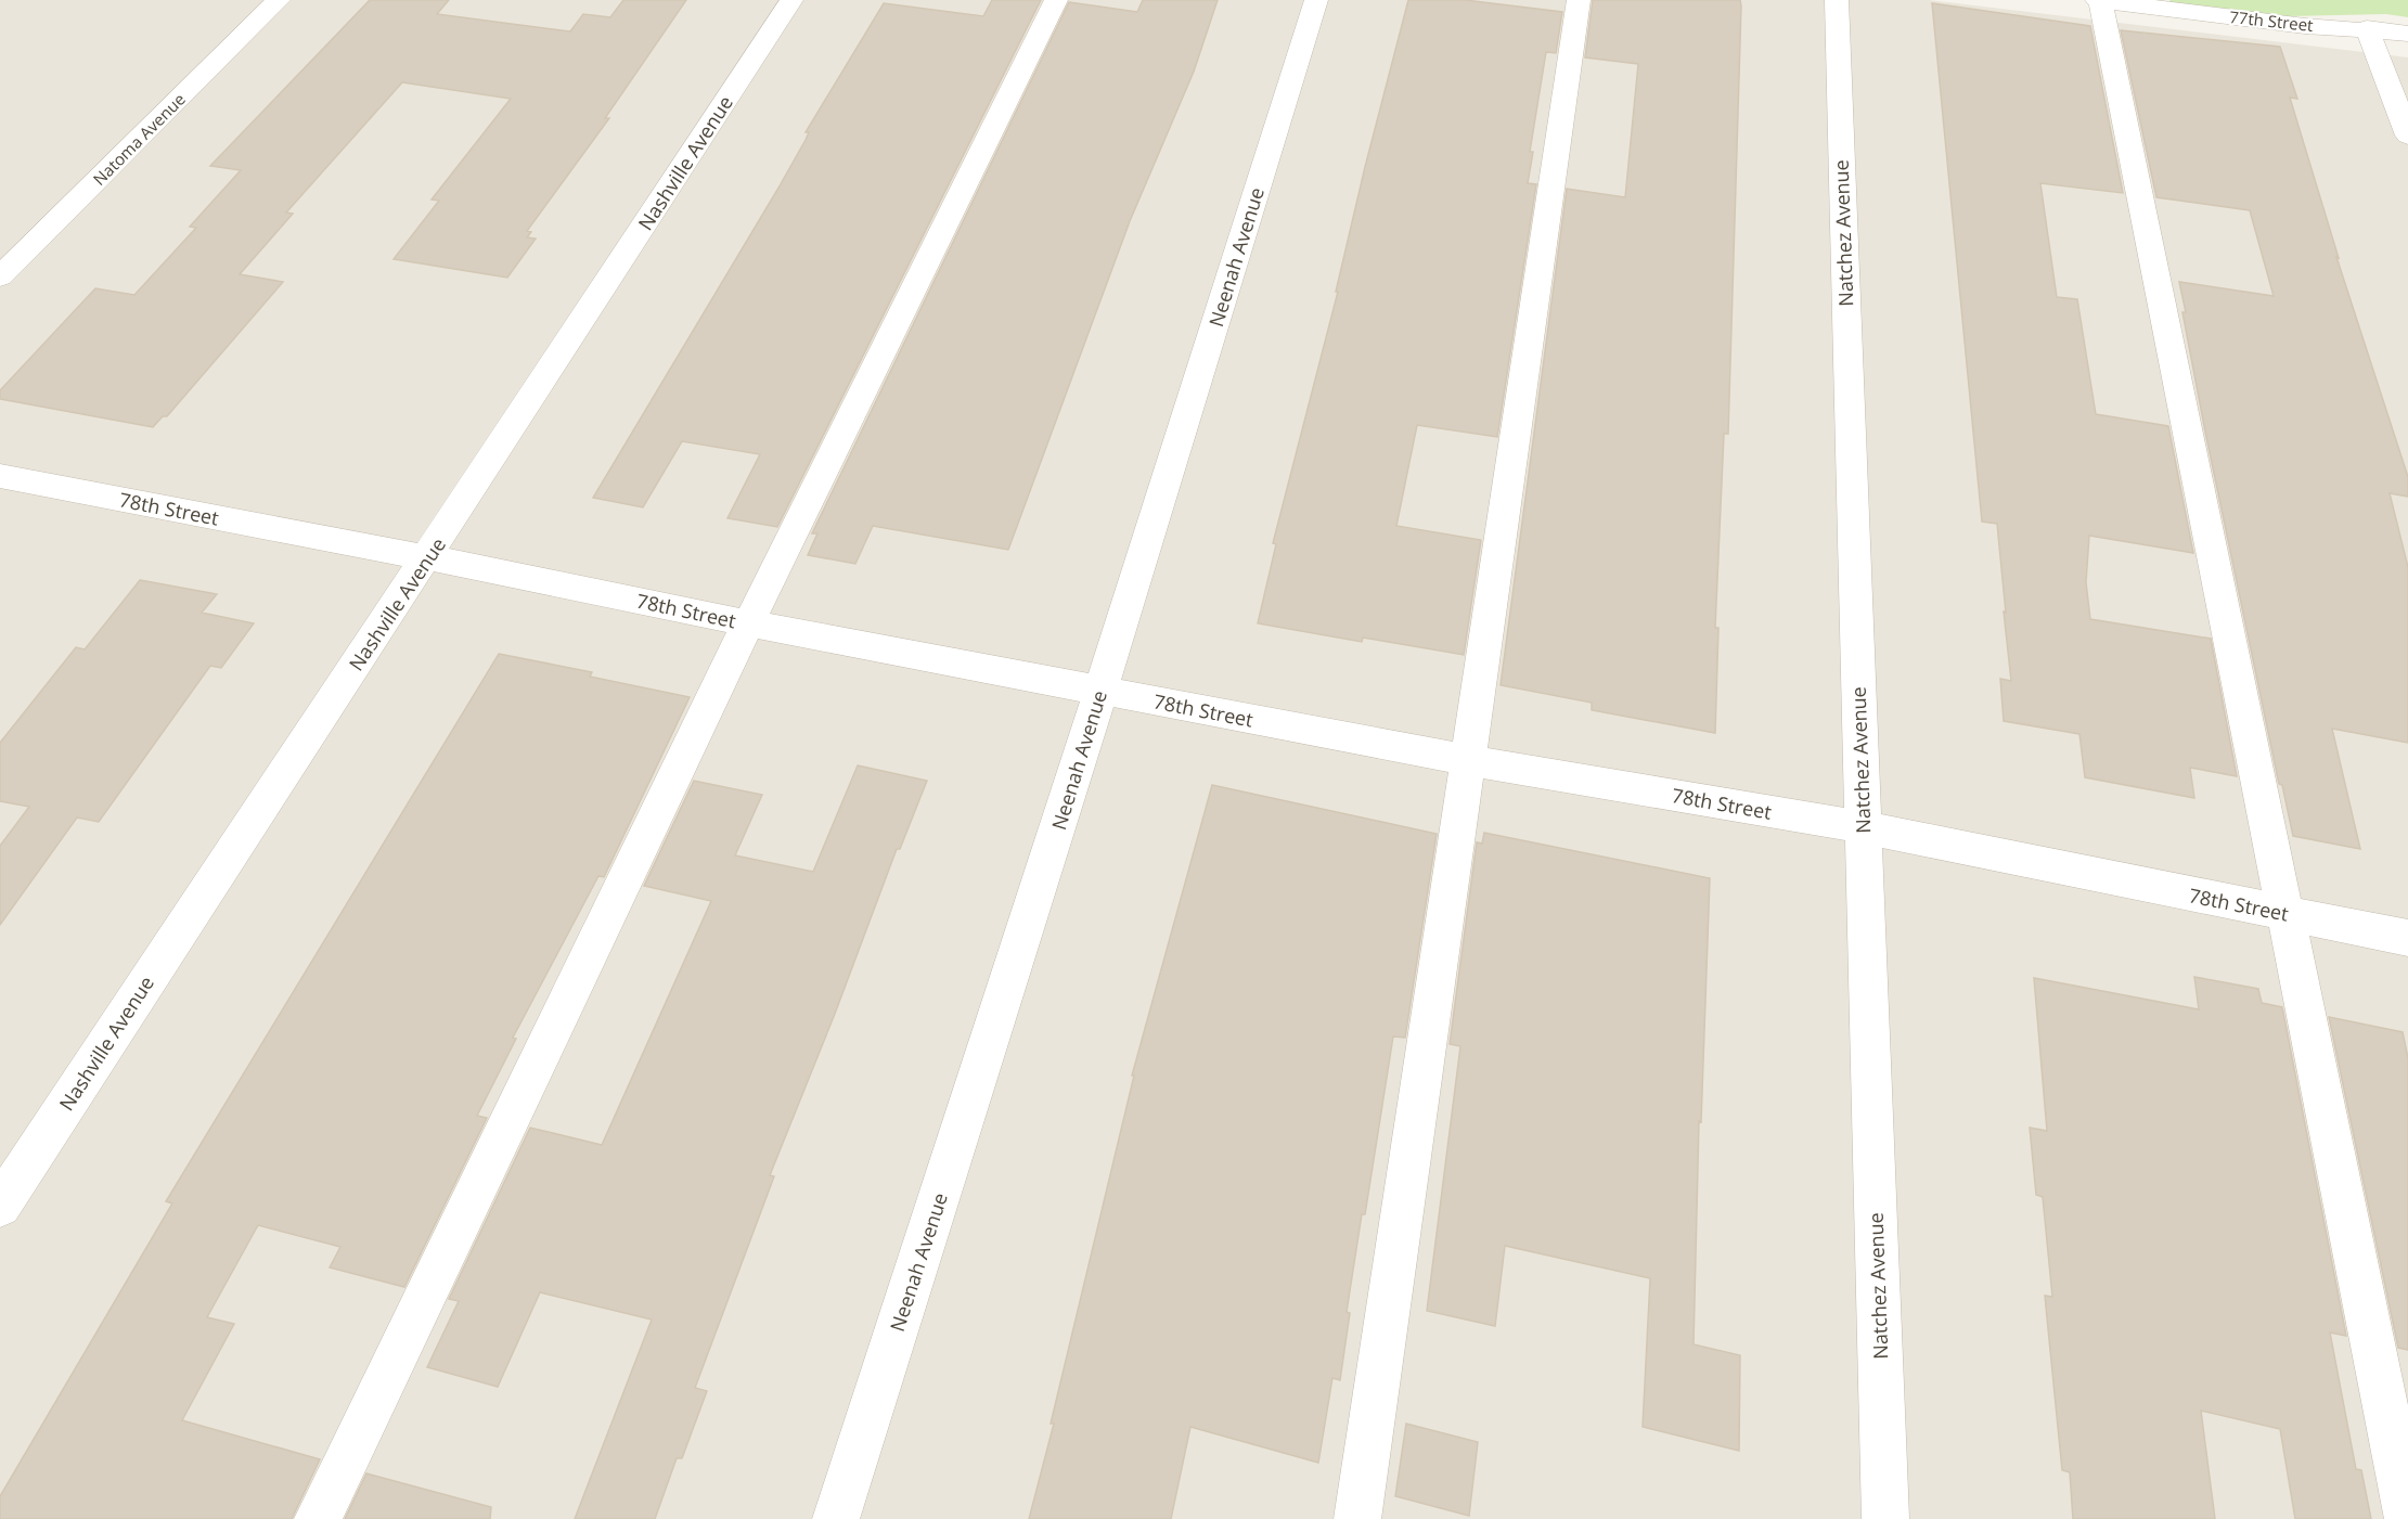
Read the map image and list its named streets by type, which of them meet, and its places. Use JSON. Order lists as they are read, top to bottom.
{
  "streets": {
    "street": [
      "77th Street",
      "Natoma Avenue",
      "Nashville Avenue",
      "Natchez Avenue",
      "Neenah Avenue",
      "78th Street"
    ]
  },
  "crossings": [
    ["Nashville Avenue", "78th Street"],
    ["Natchez Avenue", "78th Street"],
    ["Neenah Avenue", "78th Street"]
  ]
}
